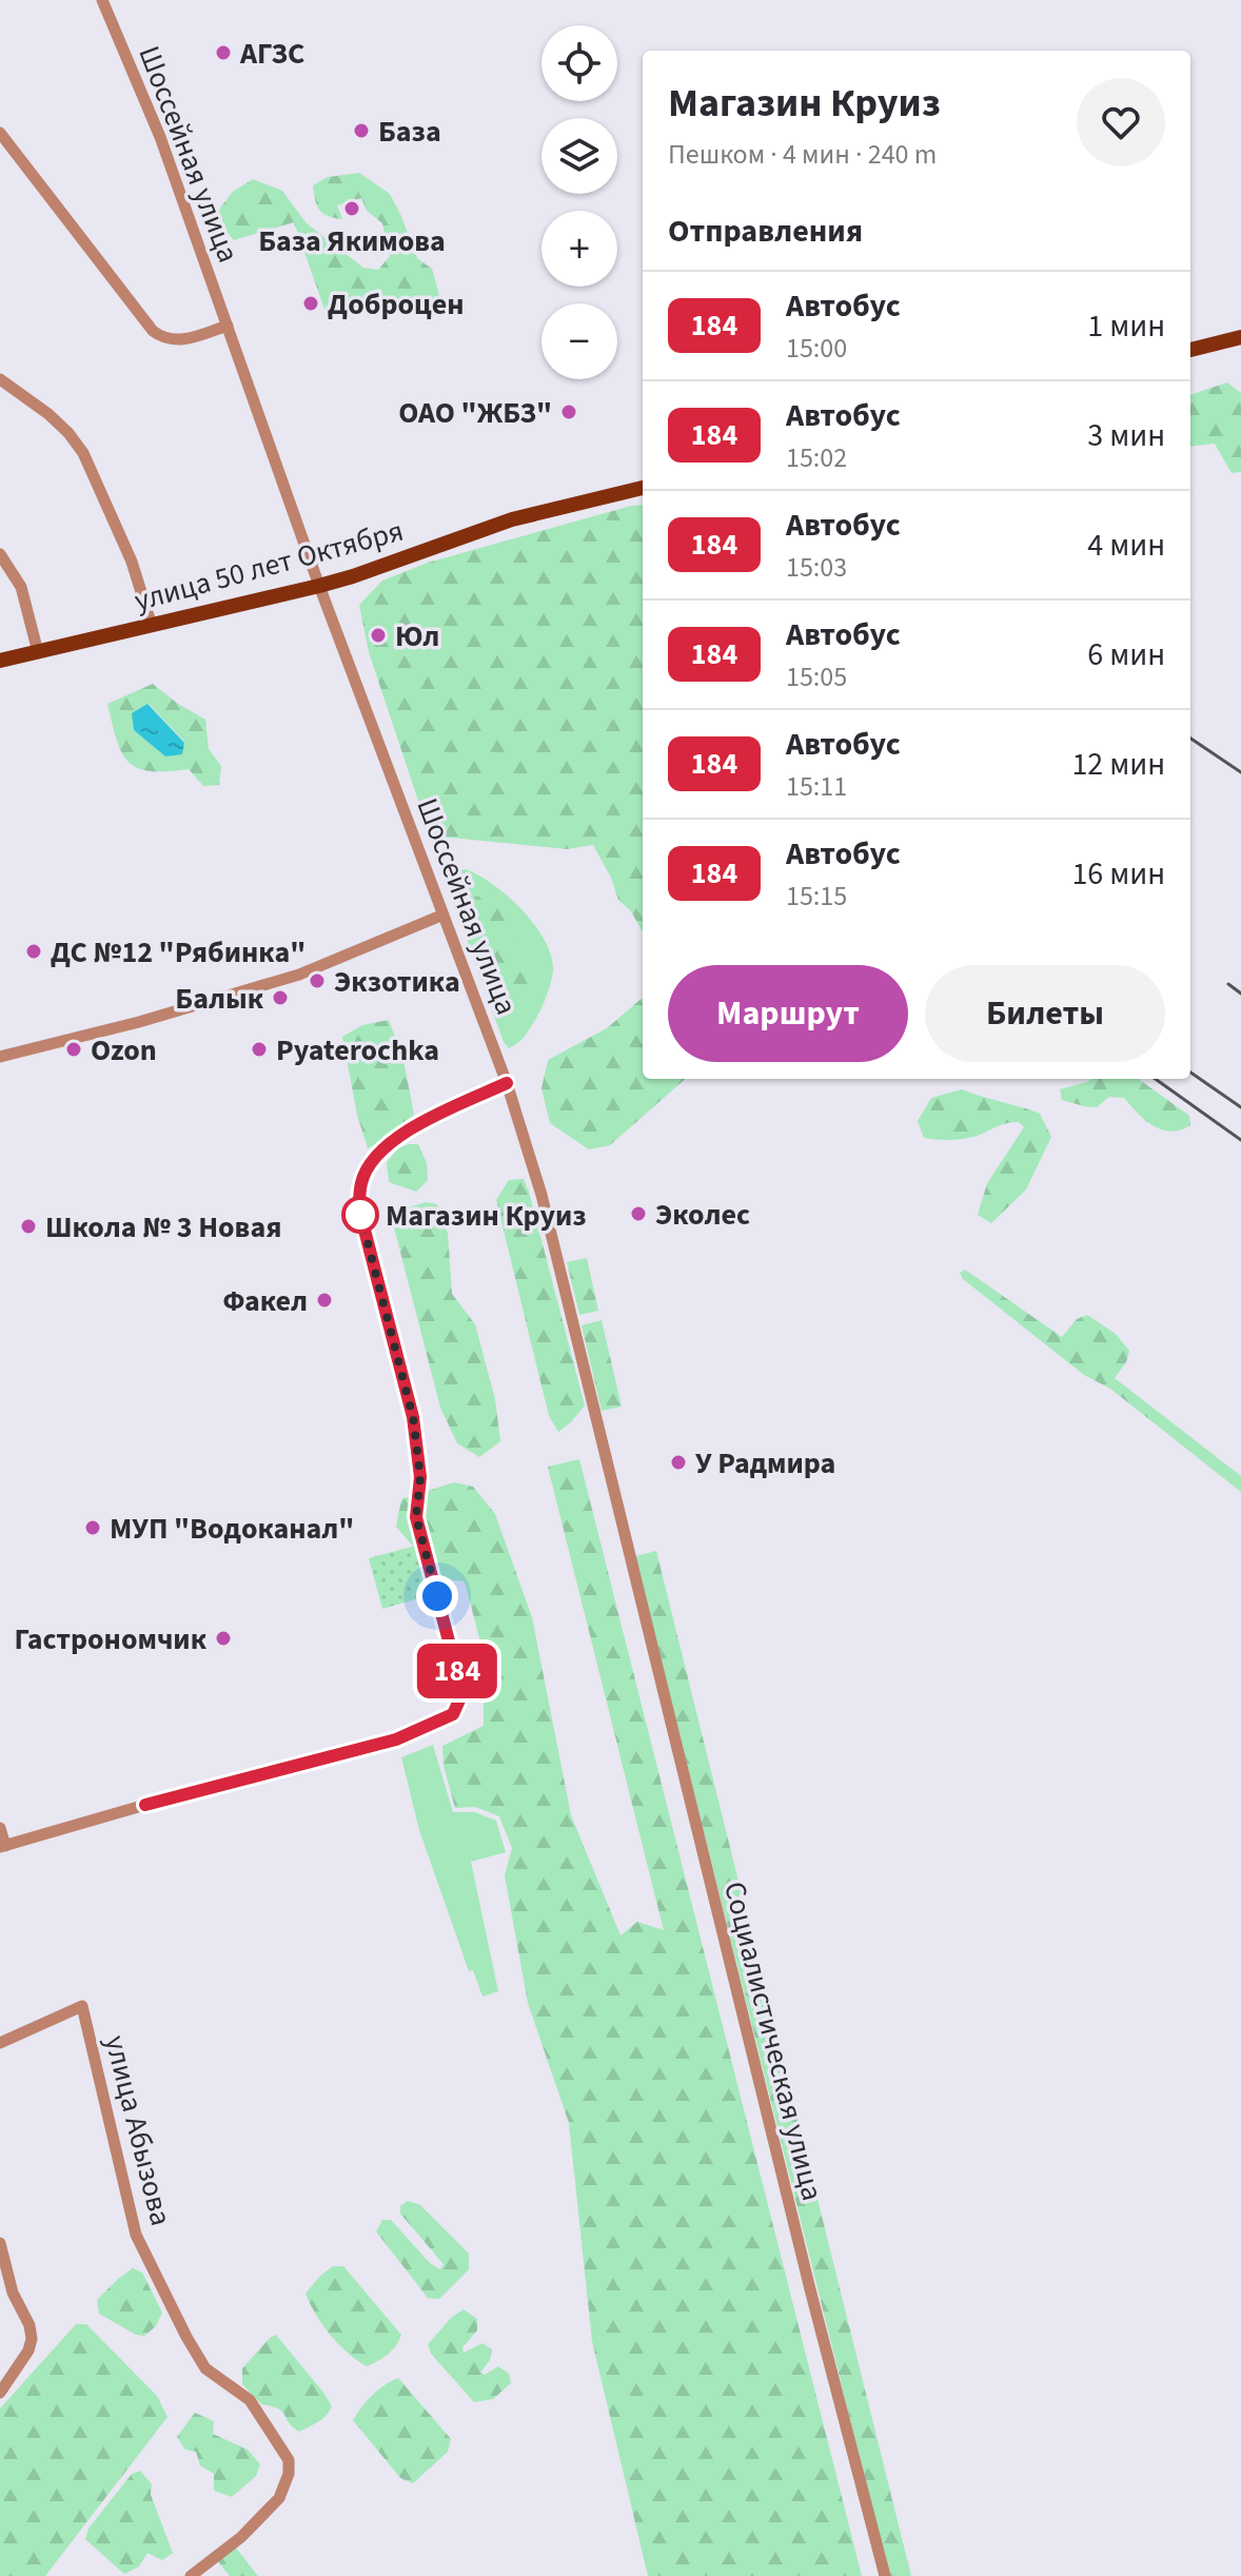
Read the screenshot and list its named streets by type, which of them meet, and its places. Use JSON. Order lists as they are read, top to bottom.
{
  "streets": {
    "main road": ["улица 50 лет Октября"],
    "street": ["Шоссейная улица", "Социалистическая улица", "улица Абызова"]
  },
  "crossings": [
    ["Шоссейная улица", "улица 50 лет Октября"],
    ["Шоссейная улица", "Социалистическая улица"]
  ],
  "places": [
    "АГЗС",
    "База",
    "База Якимова",
    "Доброцен",
    "ОАО \"ЖБЗ\"",
    "Юл",
    "ДС №12 \"Рябинка\"",
    "Экзотика",
    "Балык",
    "Ozon",
    "Pyaterochka",
    "Эколес",
    "Магазин Круиз",
    "Школа № 3 Новая",
    "Факел",
    "У Радмира",
    "МУП \"Водоканал\"",
    "Гастрономчик"
  ],
  "lines": ["bus line 184"],
  "page": {
    "on_map": "184",
    "map_buttons": ["+", "−"],
    "heading": [
      ["Магазин Круиз", "Пешком · 4 мин · 240 m"],
      "Отправления"
    ],
    "list": [
      {
        "mark": "184",
        "name": "Автобус",
        "note": "15:00",
        "value": "1 мин"
      },
      {
        "mark": "184",
        "name": "Автобус",
        "note": "15:02",
        "value": "3 мин"
      },
      {
        "mark": "184",
        "name": "Автобус",
        "note": "15:03",
        "value": "4 мин"
      },
      {
        "mark": "184",
        "name": "Автобус",
        "note": "15:05",
        "value": "6 мин"
      },
      {
        "mark": "184",
        "name": "Автобус",
        "note": "15:11",
        "value": "12 мин"
      },
      {
        "mark": "184",
        "name": "Автобус",
        "note": "15:15",
        "value": "16 мин"
      }
    ],
    "buttons": ["Маршрут", "Билеты"]
  }
}
